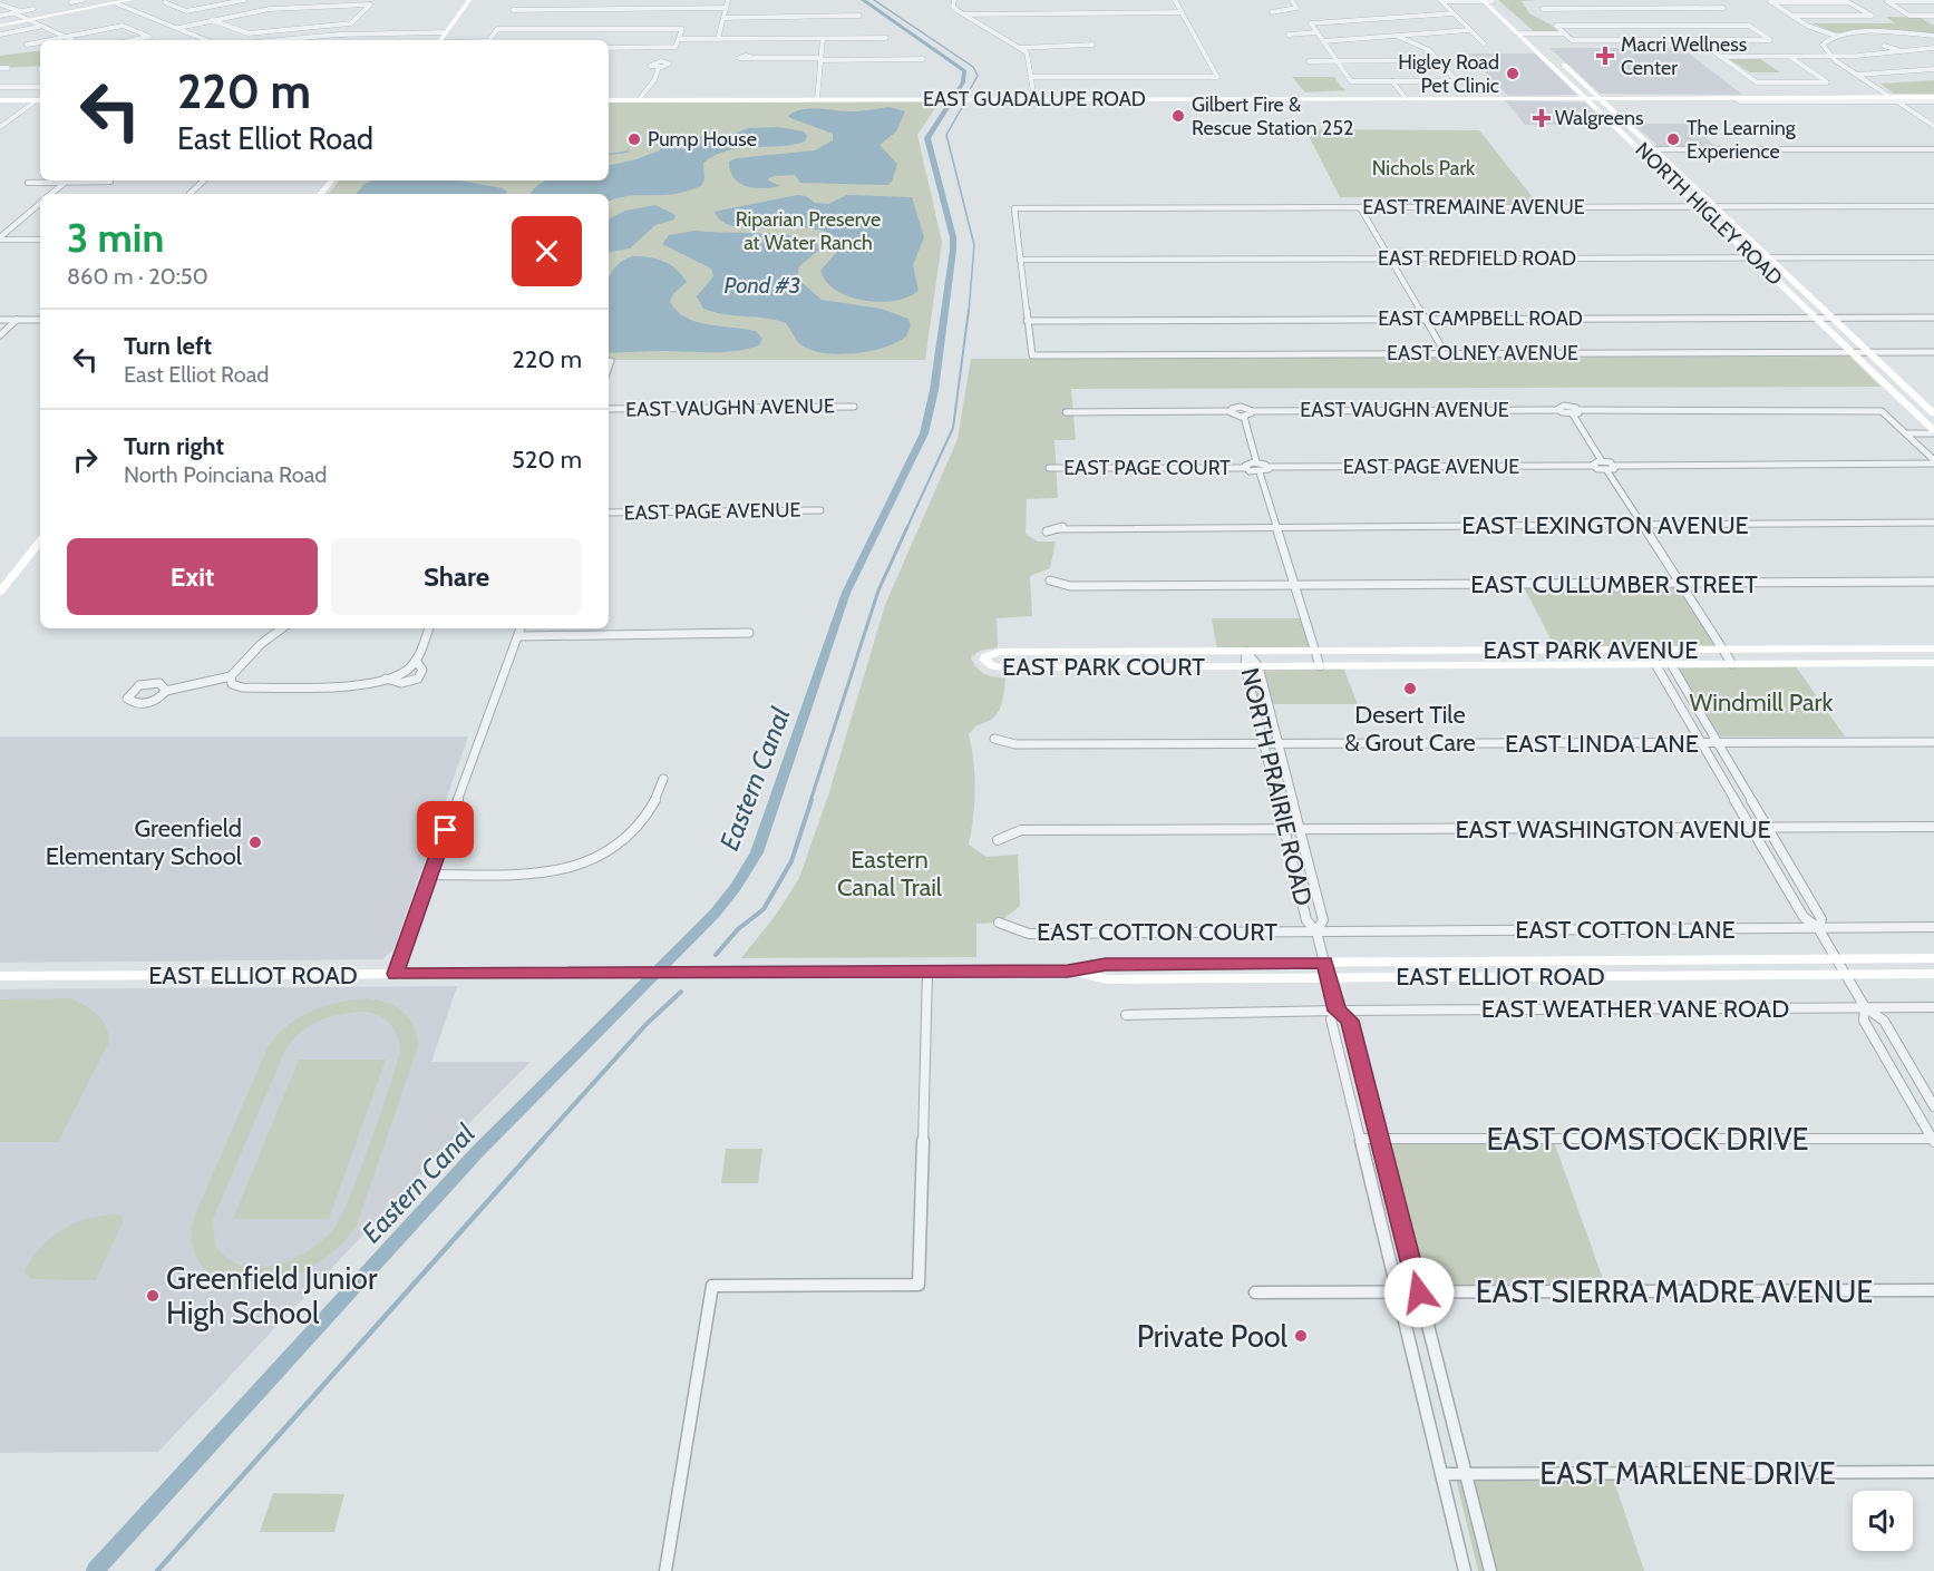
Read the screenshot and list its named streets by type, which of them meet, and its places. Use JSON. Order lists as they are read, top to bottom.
{
  "streets": {
    "main road": [
      "EAST GUADALUPE ROAD",
      "NORTH HIGLEY ROAD",
      "EAST PARK AVENUE",
      "EAST PARK COURT",
      "EAST ELLIOT ROAD"
    ],
    "street": [
      "EAST TREMAINE AVENUE",
      "EAST REDFIELD ROAD",
      "EAST CAMPBELL ROAD",
      "EAST OLNEY AVENUE",
      "EAST VAUGHN AVENUE",
      "EAST PAGE AVENUE",
      "EAST PAGE COURT",
      "EAST LEXINGTON AVENUE",
      "EAST CULLUMBER STREET",
      "EAST LINDA LANE",
      "NORTH PRAIRIE ROAD",
      "EAST WASHINGTON AVENUE",
      "EAST COTTON LANE",
      "EAST COTTON COURT",
      "EAST WEATHER VANE ROAD",
      "EAST COMSTOCK DRIVE",
      "EAST SIERRA MADRE AVENUE",
      "EAST MARLENE DRIVE"
    ]
  },
  "crossings": [
    ["EAST GUADALUPE ROAD", "NORTH HIGLEY ROAD"],
    ["EAST TREMAINE AVENUE", "NORTH HIGLEY ROAD"],
    ["EAST TREMAINE AVENUE", "EAST REDFIELD ROAD"],
    ["NORTH HIGLEY ROAD", "EAST REDFIELD ROAD"],
    ["NORTH HIGLEY ROAD", "EAST CAMPBELL ROAD"],
    ["NORTH HIGLEY ROAD", "EAST OLNEY AVENUE"],
    ["EAST CAMPBELL ROAD", "EAST OLNEY AVENUE"],
    ["EAST PARK AVENUE", "EAST PARK COURT"],
    ["EAST PARK AVENUE", "NORTH PRAIRIE ROAD"],
    ["EAST PARK COURT", "NORTH PRAIRIE ROAD"],
    ["EAST LINDA LANE", "NORTH PRAIRIE ROAD"],
    ["NORTH PRAIRIE ROAD", "EAST WASHINGTON AVENUE"],
    ["NORTH PRAIRIE ROAD", "EAST COTTON LANE"],
    ["NORTH PRAIRIE ROAD", "EAST COTTON COURT"],
    ["NORTH PRAIRIE ROAD", "EAST ELLIOT ROAD"],
    ["NORTH PRAIRIE ROAD", "EAST WEATHER VANE ROAD"],
    ["EAST COTTON LANE", "EAST COTTON COURT"]
  ],
  "water": ["Pond #3", "Eastern Canal"],
  "parks": [
    "Nichols Park",
    "Riparian Preserve at Water Ranch",
    "Windmill Park",
    "Eastern Canal Trail"
  ],
  "places": {
    "health": ["Macri Wellness Center", "Walgreens"],
    "other": [
      "Higley Road Pet Clinic",
      "Gilbert Fire & Rescue Station 252",
      "Pump House",
      "The Learning Experience",
      "Desert Tile & Grout Care",
      "Greenfield Elementary School",
      "Greenfield Junior High School",
      "Private Pool"
    ]
  },
  "page": {
    "turn": ["220 m", "East Elliot Road"],
    "heading": ["3 min", "860 m · 20:50"],
    "list": [
      {
        "name": "Turn left",
        "note": "East Elliot Road",
        "value": "220 m"
      },
      {
        "name": "Turn right",
        "note": "North Poinciana Road",
        "value": "520 m"
      }
    ],
    "buttons": ["Exit", "Share"]
  }
}
